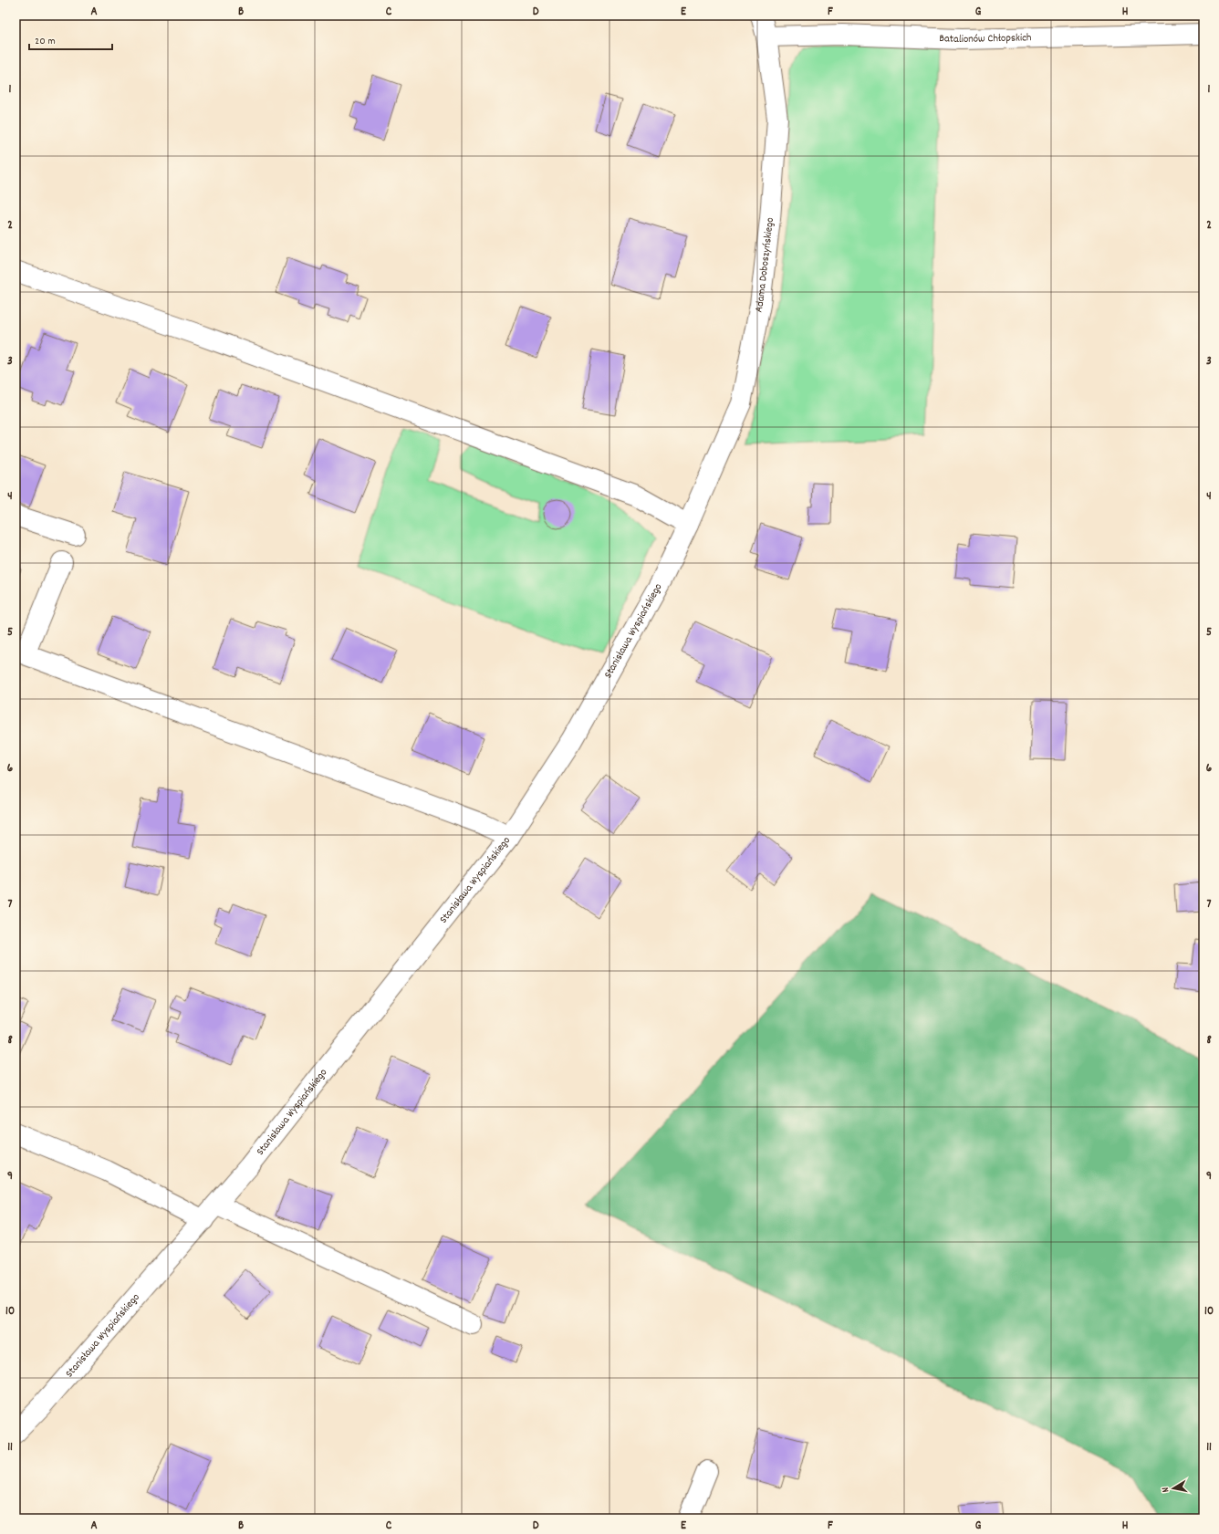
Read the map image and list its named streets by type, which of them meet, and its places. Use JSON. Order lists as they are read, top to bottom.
{
  "streets": {
    "street": ["Batalionów Chłopskich", "Adama Doboszyńskiego", "Stanisława Wyspiańskiego"]
  },
  "crossings": [
    ["Batalionów Chłopskich", "Adama Doboszyńskiego"],
    ["Adama Doboszyńskiego", "Stanisława Wyspiańskiego"]
  ],
  "scale_bar": "20 m",
  "north": "left",
  "grid": {
    "columns": [
      "A",
      "B",
      "C",
      "D",
      "E",
      "F",
      "G",
      "H"
    ],
    "rows": [
      "1",
      "2",
      "3",
      "4",
      "5",
      "6",
      "7",
      "8",
      "9",
      "10",
      "11"
    ]
  }
}
